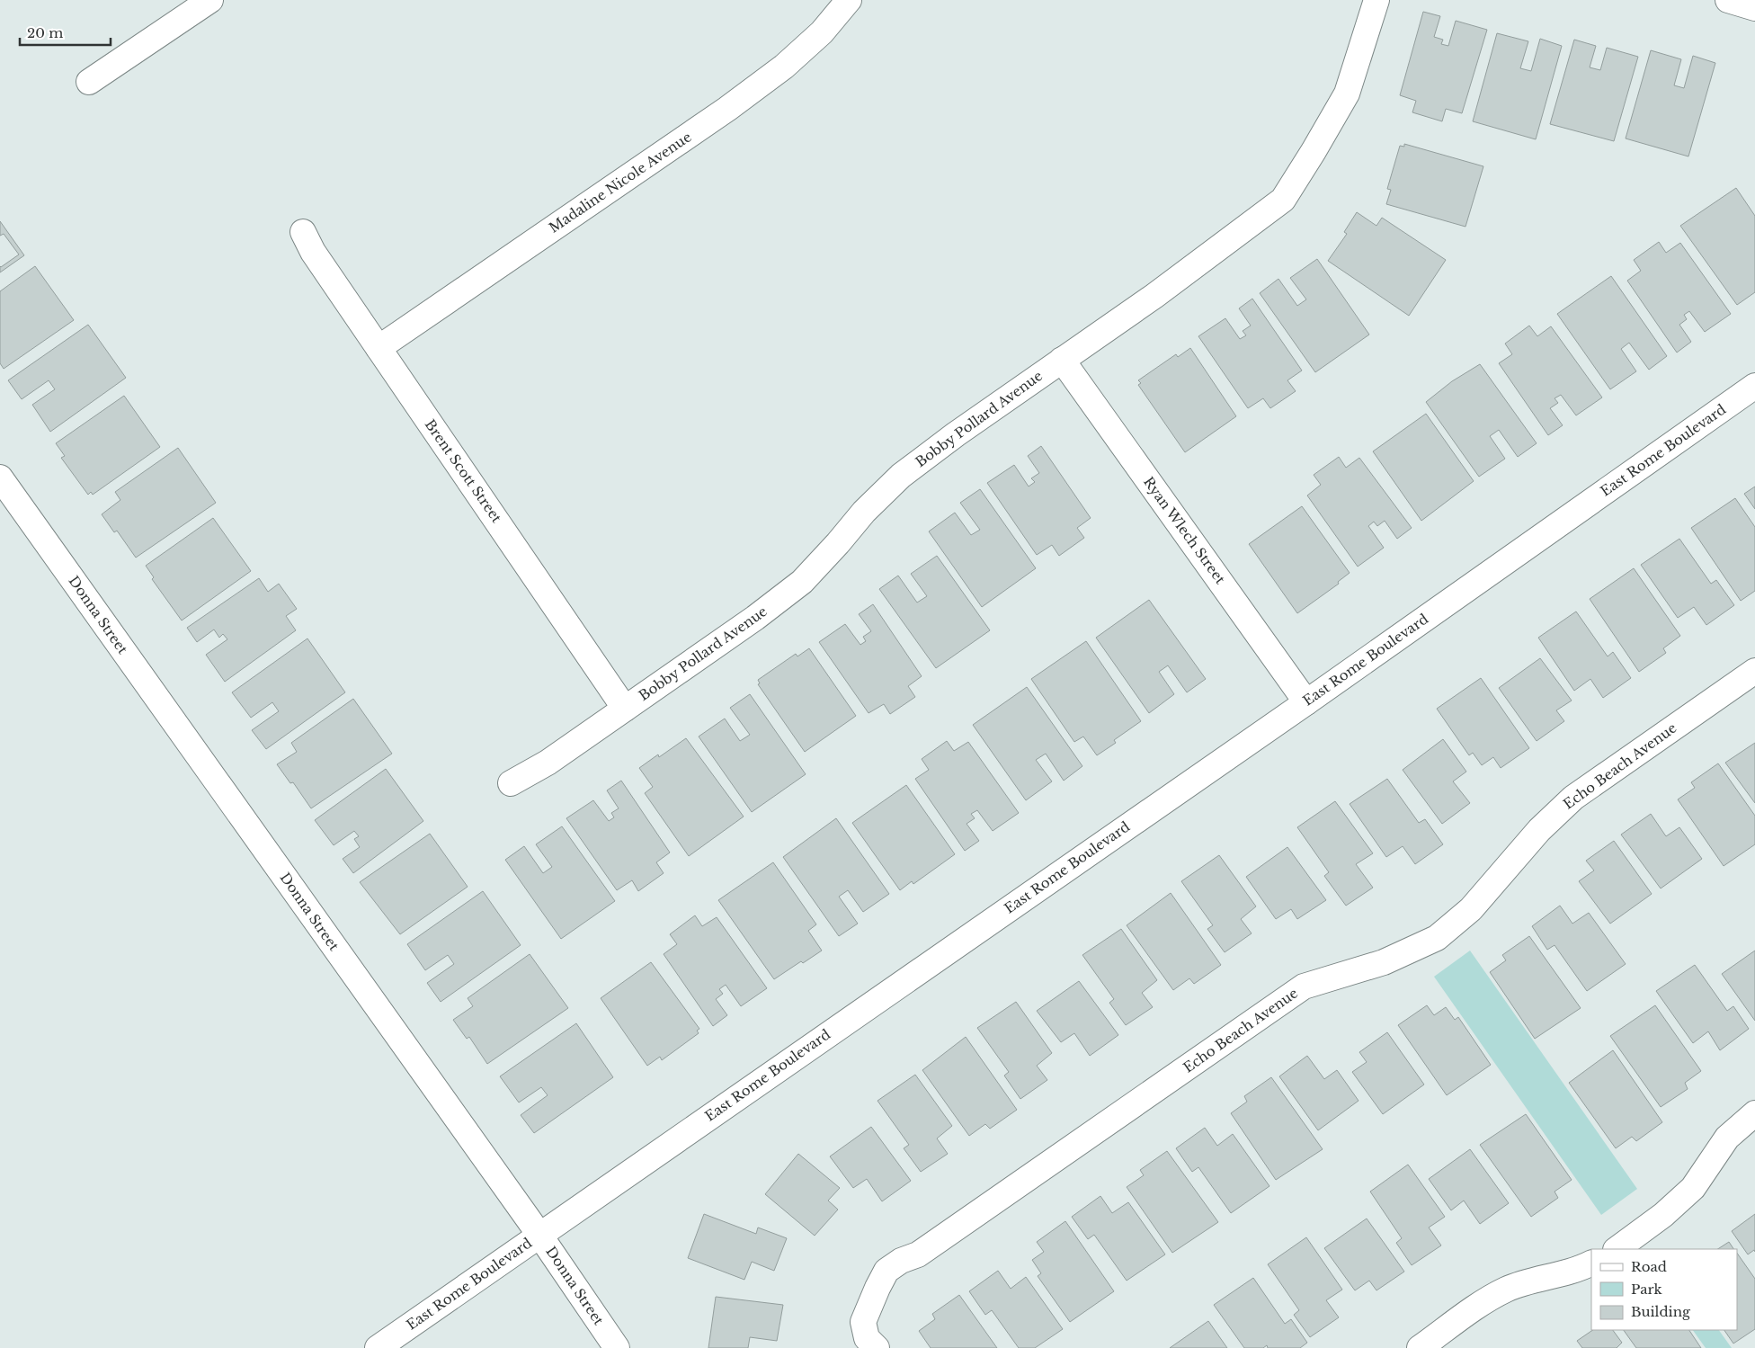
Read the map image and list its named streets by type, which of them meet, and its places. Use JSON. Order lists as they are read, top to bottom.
{
  "streets": {
    "street": [
      "Madaline Nicole Avenue",
      "Bobby Pollard Avenue",
      "East Rome Boulevard",
      "Brent Scott Street",
      "Ryan Wlech Street",
      "Donna Street",
      "Echo Beach Avenue"
    ]
  },
  "crossings": [
    ["Madaline Nicole Avenue", "Brent Scott Street"],
    ["Bobby Pollard Avenue", "Brent Scott Street"],
    ["Bobby Pollard Avenue", "Ryan Wlech Street"],
    ["East Rome Boulevard", "Ryan Wlech Street"],
    ["East Rome Boulevard", "Donna Street"]
  ],
  "legend": ["Road", "Park", "Building"],
  "scale_bar": "20 m"
}
